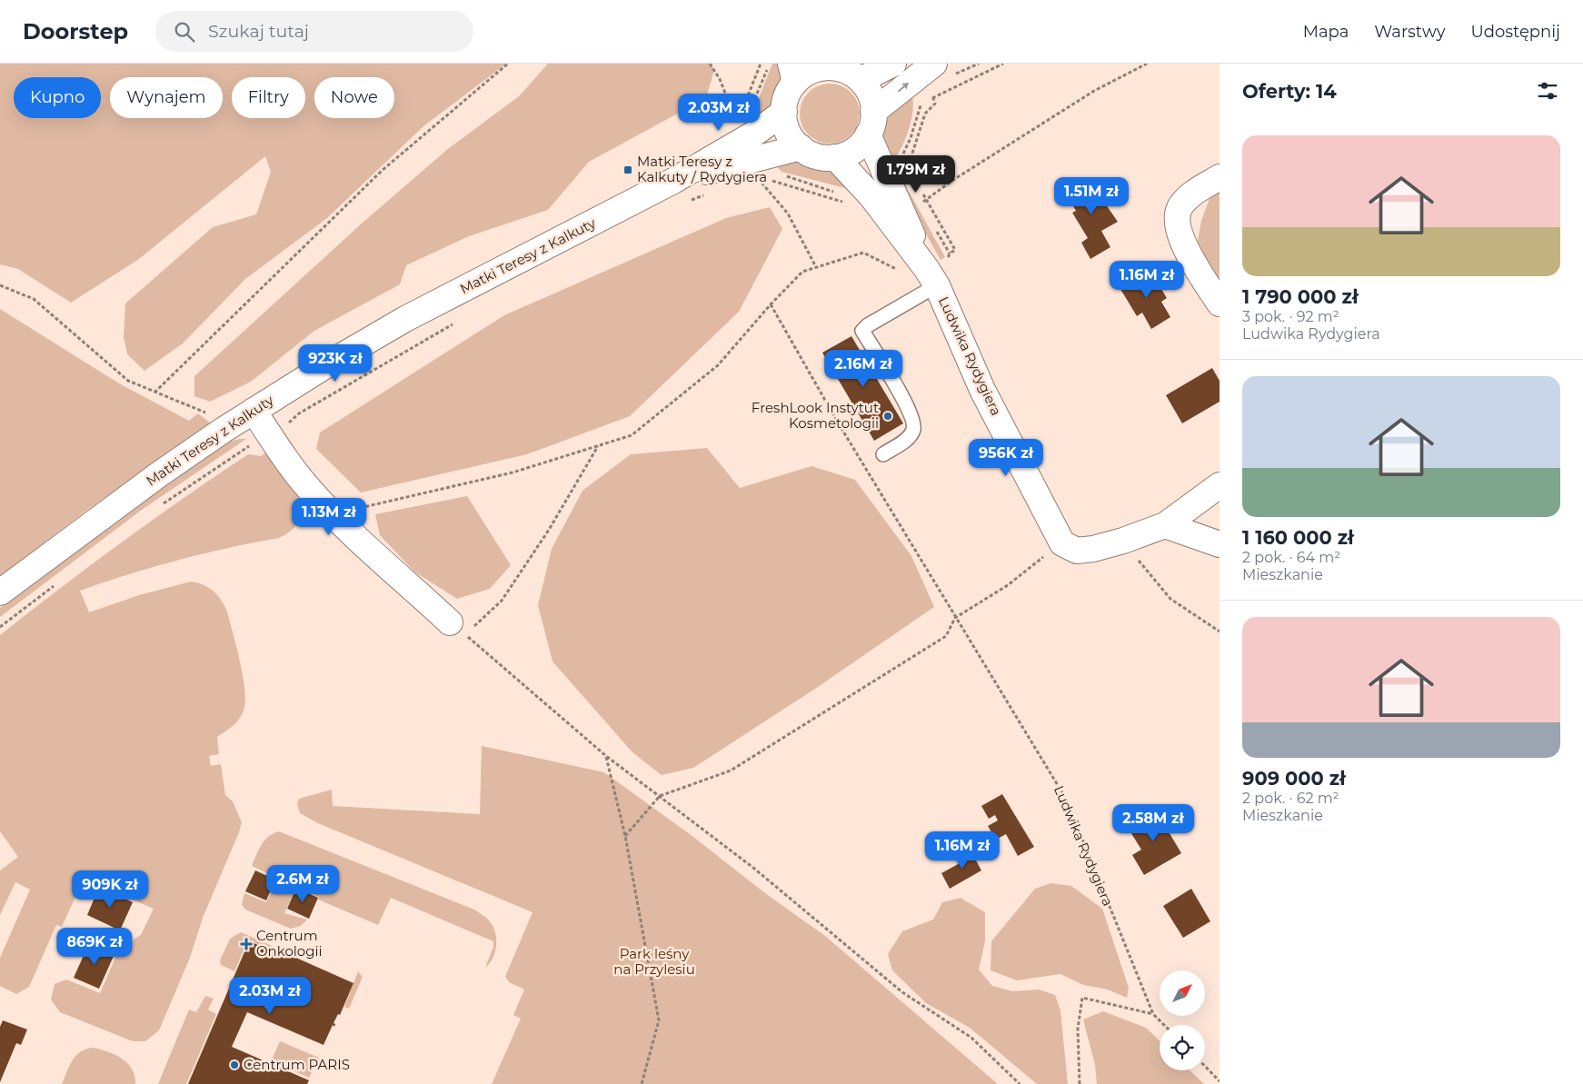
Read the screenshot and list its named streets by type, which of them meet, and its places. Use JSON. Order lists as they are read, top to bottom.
{
  "streets": {
    "street": ["Matki Teresy z Kalkuty", "Ludwika Rydygiera"]
  },
  "crossings": [
    ["Matki Teresy z Kalkuty", "Ludwika Rydygiera"]
  ],
  "parks": ["Park leśny na Przylesiu"],
  "places": {
    "transit": ["Matki Teresy z Kalkuty / Rydygiera"],
    "other": ["FreshLook Instytut Kosmetologii", "Centrum PARIS"],
    "health": ["Centrum Onkologii"]
  },
  "north": "top right",
  "page": {
    "header": "Doorstep",
    "search": "Szukaj tutaj",
    "nav": ["Mapa", "Warstwy", "Udostępnij"],
    "heading": "Oferty: 14",
    "chip": [
      "Kupno",
      "Wynajem",
      "Filtry",
      "Nowe"
    ],
    "price": [
      "2.03M zł",
      "1.79M zł",
      "1.51M zł",
      "1.16M zł",
      "923K zł",
      "2.16M zł",
      "956K zł",
      "1.13M zł",
      "2.58M zł",
      "1.16M zł",
      "2.6M zł",
      "909K zł",
      "869K zł",
      "2.03M zł"
    ],
    "list": [
      {
        "name": "1 790 000 zł",
        "note": "3 pok. · 92 m² · Ludwika Rydygiera"
      },
      {
        "name": "1 160 000 zł",
        "note": "2 pok. · 64 m² · Mieszkanie"
      },
      {
        "name": "909 000 zł",
        "note": "2 pok. · 62 m² · Mieszkanie"
      }
    ]
  }
}
